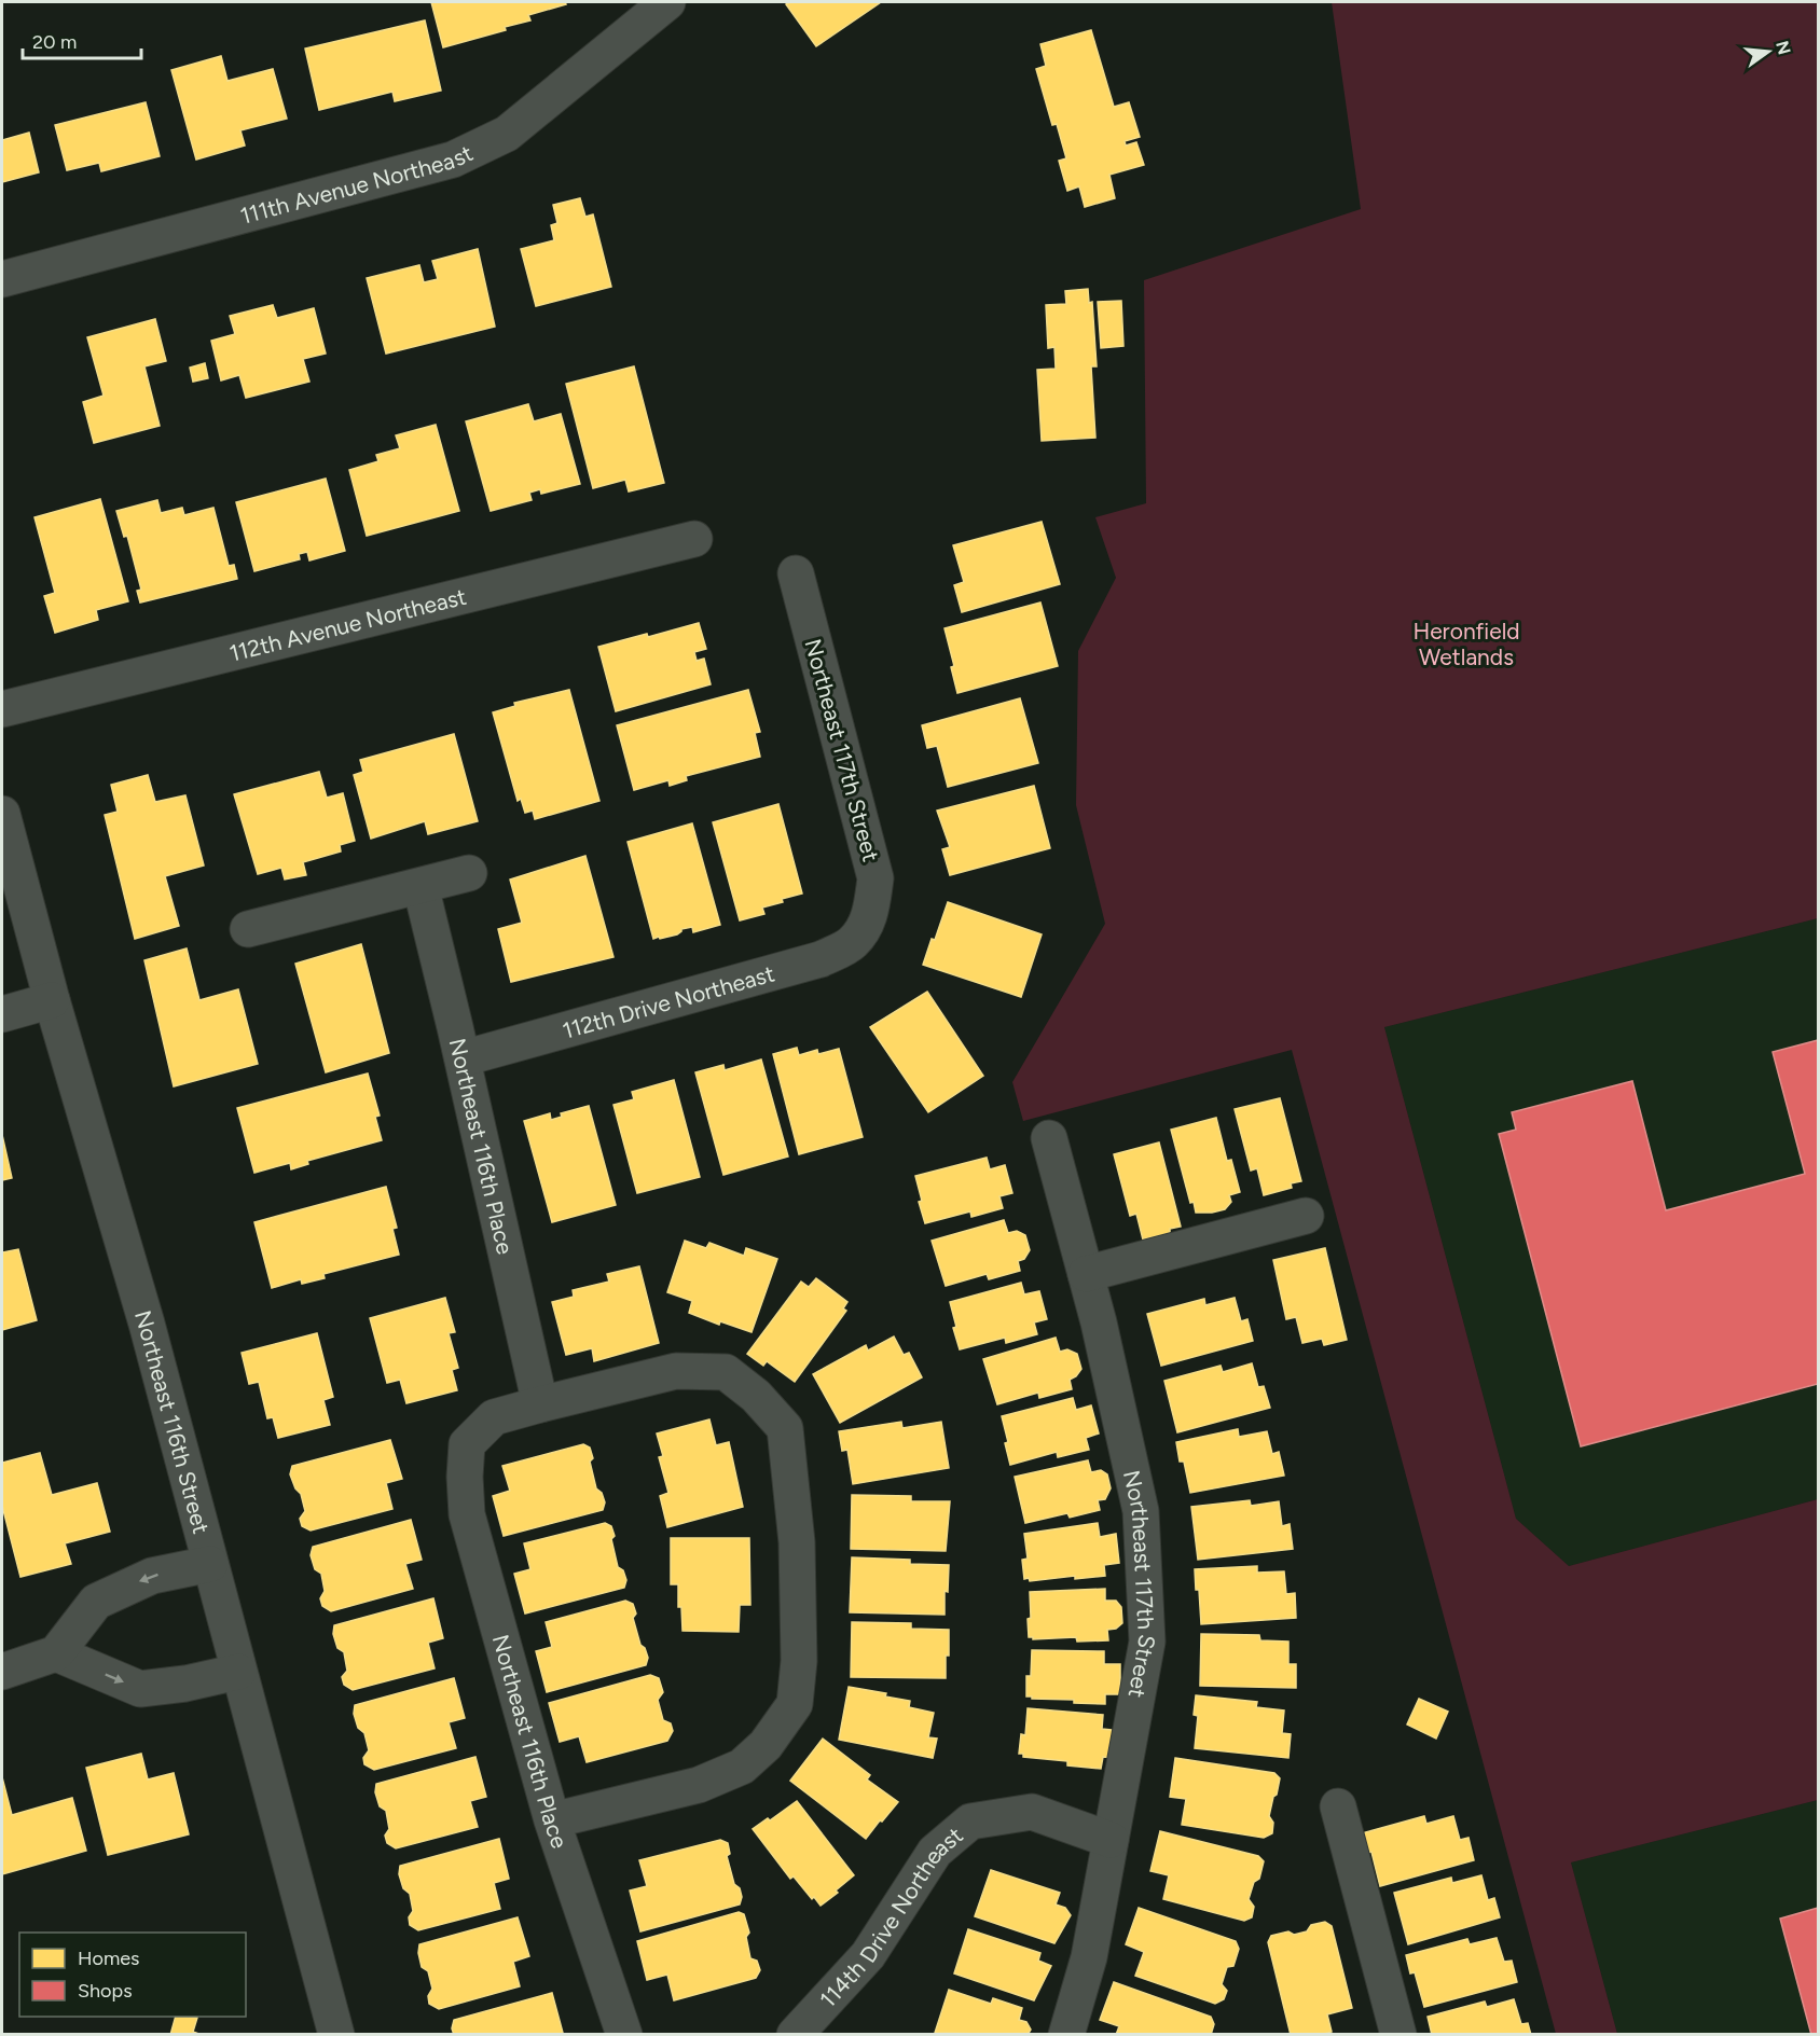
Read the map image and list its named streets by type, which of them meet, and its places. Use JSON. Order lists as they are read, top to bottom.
{
  "streets": {
    "street": [
      "111th Avenue Northeast",
      "112th Avenue Northeast",
      "Northeast 117th Street",
      "112th Drive Northeast",
      "Northeast 116th Place",
      "Northeast 116th Street",
      "114th Drive Northeast"
    ]
  },
  "crossings": [
    ["Northeast 117th Street", "112th Drive Northeast"],
    ["Northeast 117th Street", "114th Drive Northeast"],
    ["112th Drive Northeast", "Northeast 116th Place"]
  ],
  "parks": ["Heronfield Wetlands"],
  "legend": ["Homes", "Shops"],
  "scale_bar": "20 m",
  "north": "right"
}
